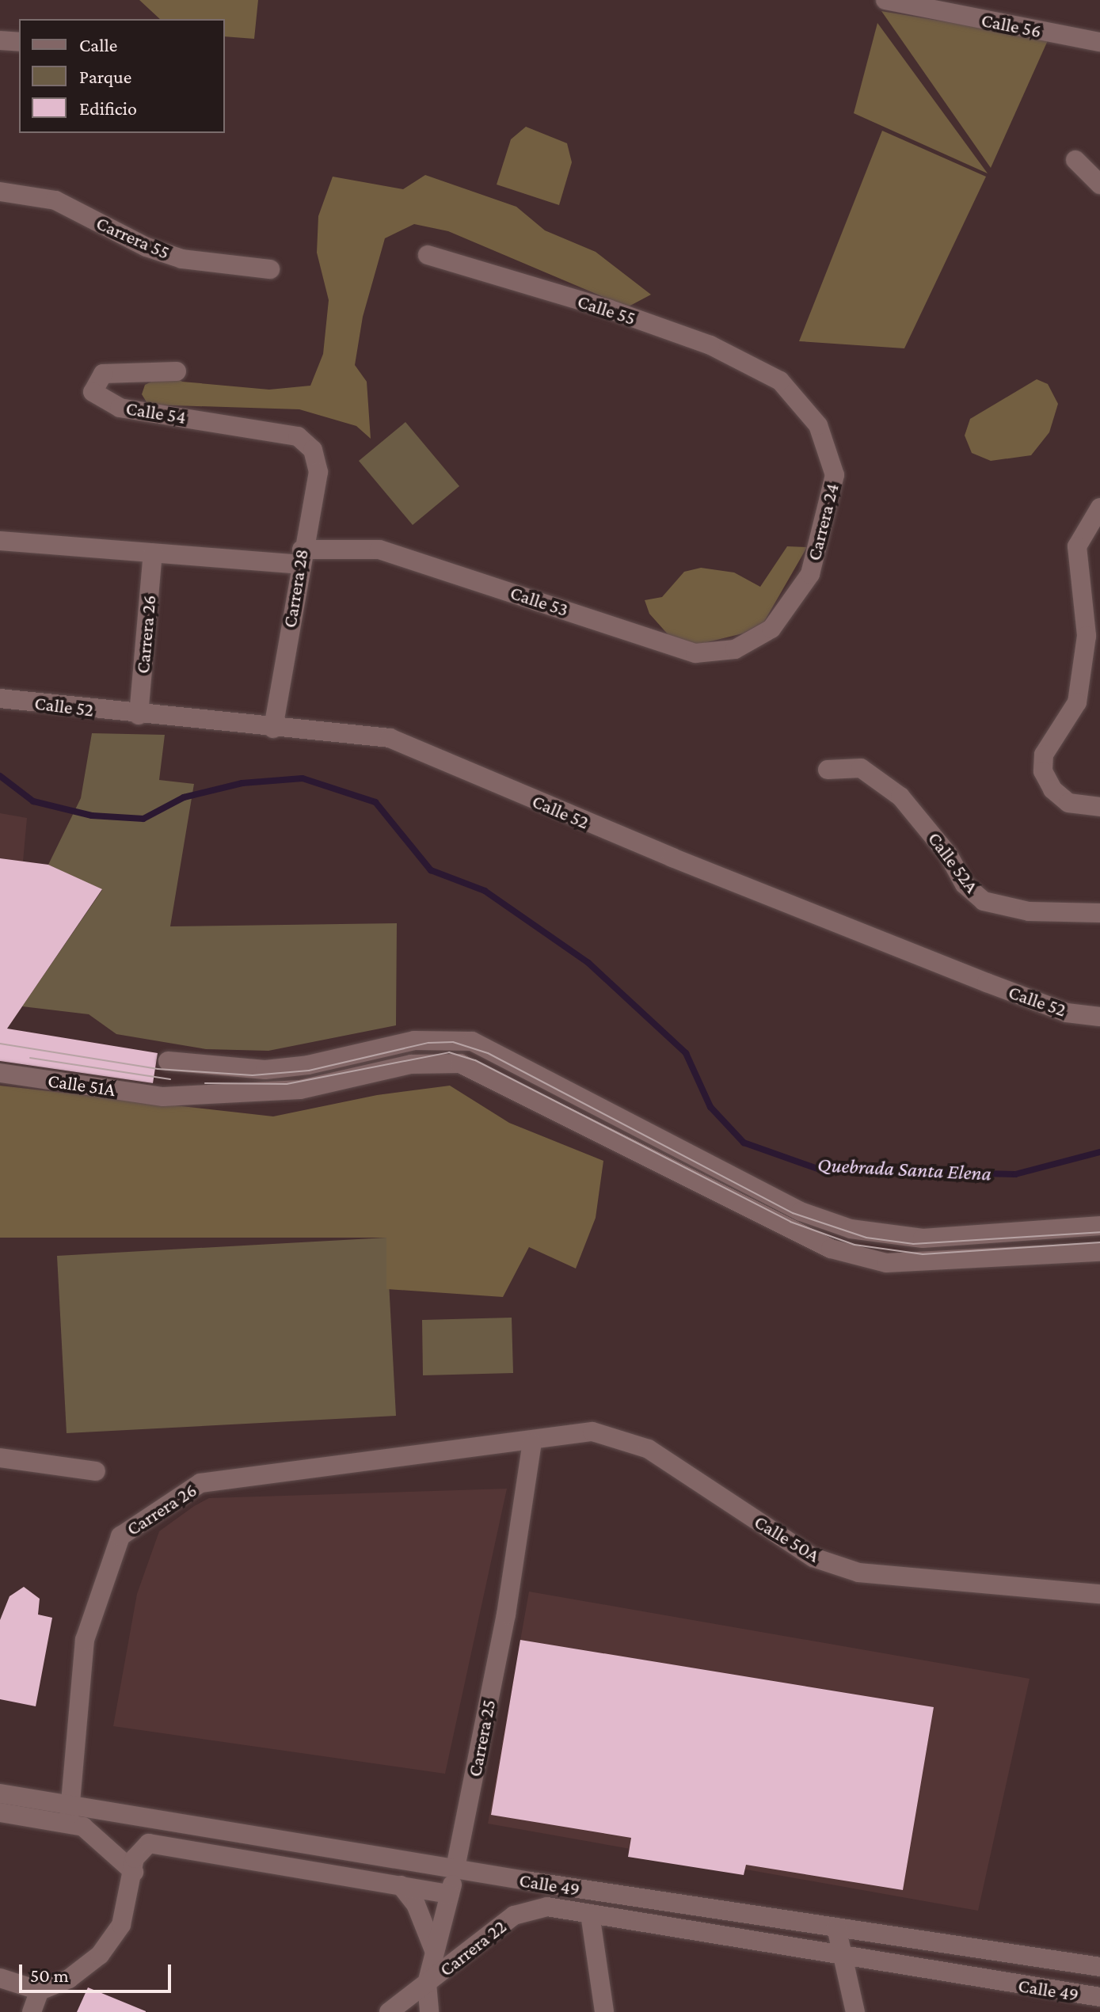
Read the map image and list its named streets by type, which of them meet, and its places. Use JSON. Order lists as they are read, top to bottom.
{
  "streets": {
    "street": [
      "Calle 56",
      "Carrera 55",
      "Calle 55",
      "Calle 54",
      "Carrera 24",
      "Carrera 28",
      "Calle 53",
      "Carrera 26",
      "Calle 52",
      "Calle 52A",
      "Calle 51A",
      "Calle 50A",
      "Carrera 25",
      "Calle 49",
      "Carrera 22"
    ]
  },
  "crossings": [
    ["Calle 55", "Carrera 24"],
    ["Calle 54", "Carrera 28"],
    ["Carrera 24", "Calle 53"],
    ["Carrera 28", "Calle 53"],
    ["Carrera 28", "Calle 52"],
    ["Calle 53", "Carrera 26"],
    ["Carrera 26", "Calle 52"],
    ["Carrera 26", "Calle 50A"],
    ["Carrera 26", "Carrera 25"],
    ["Carrera 26", "Calle 49"],
    ["Calle 50A", "Carrera 25"],
    ["Carrera 25", "Calle 49"],
    ["Carrera 25", "Carrera 22"],
    ["Calle 49", "Carrera 22"]
  ],
  "water": ["Quebrada Santa Elena"],
  "legend": ["Calle", "Parque", "Edificio"],
  "scale_bar": "50 m"
}
